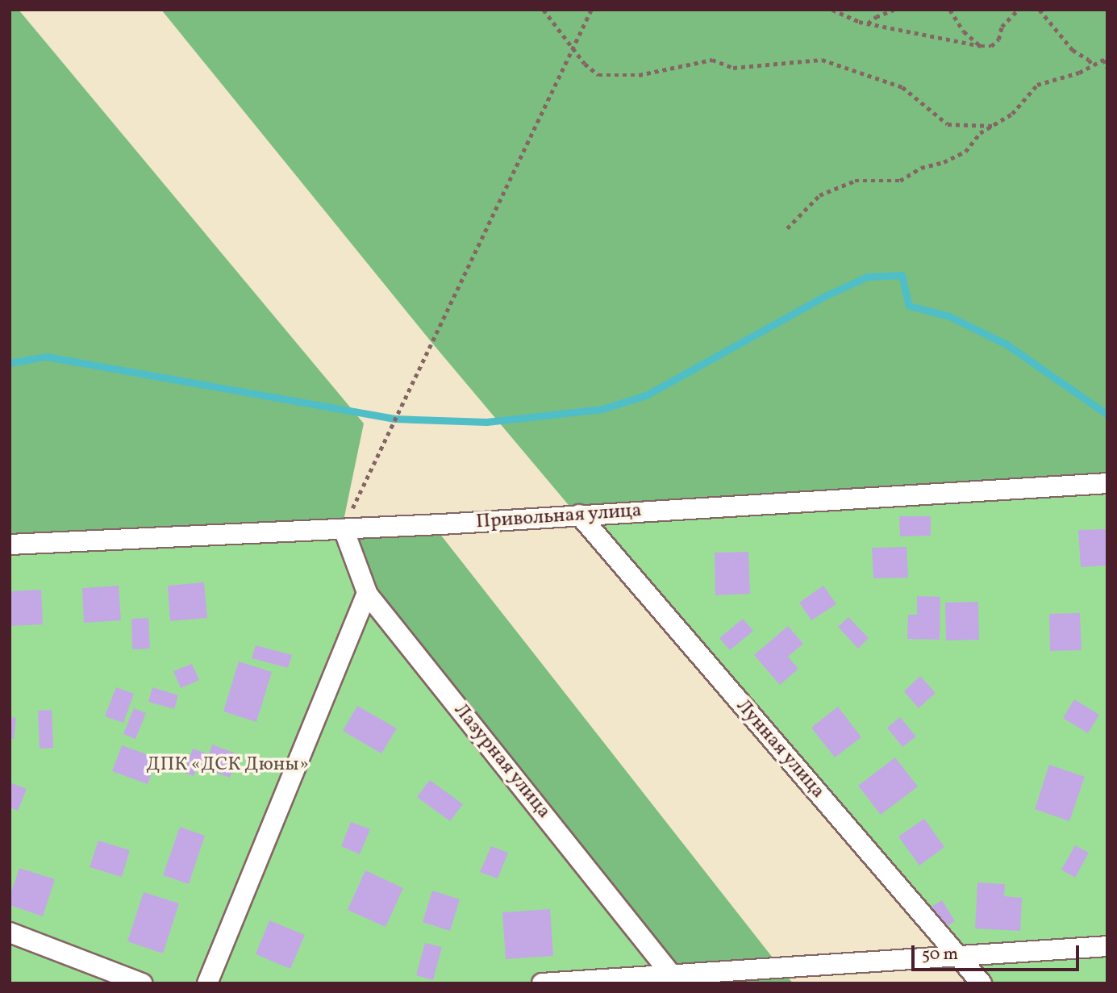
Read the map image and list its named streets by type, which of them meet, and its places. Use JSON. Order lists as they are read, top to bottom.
{
  "streets": {
    "street": ["Привольная улица", "Лунная улица", "Лазурная улица"]
  },
  "crossings": [
    ["Привольная улица", "Лунная улица"],
    ["Привольная улица", "Лазурная улица"]
  ],
  "parks": ["ДПК «ДСК Дюны»"],
  "scale_bar": "50 m"
}
